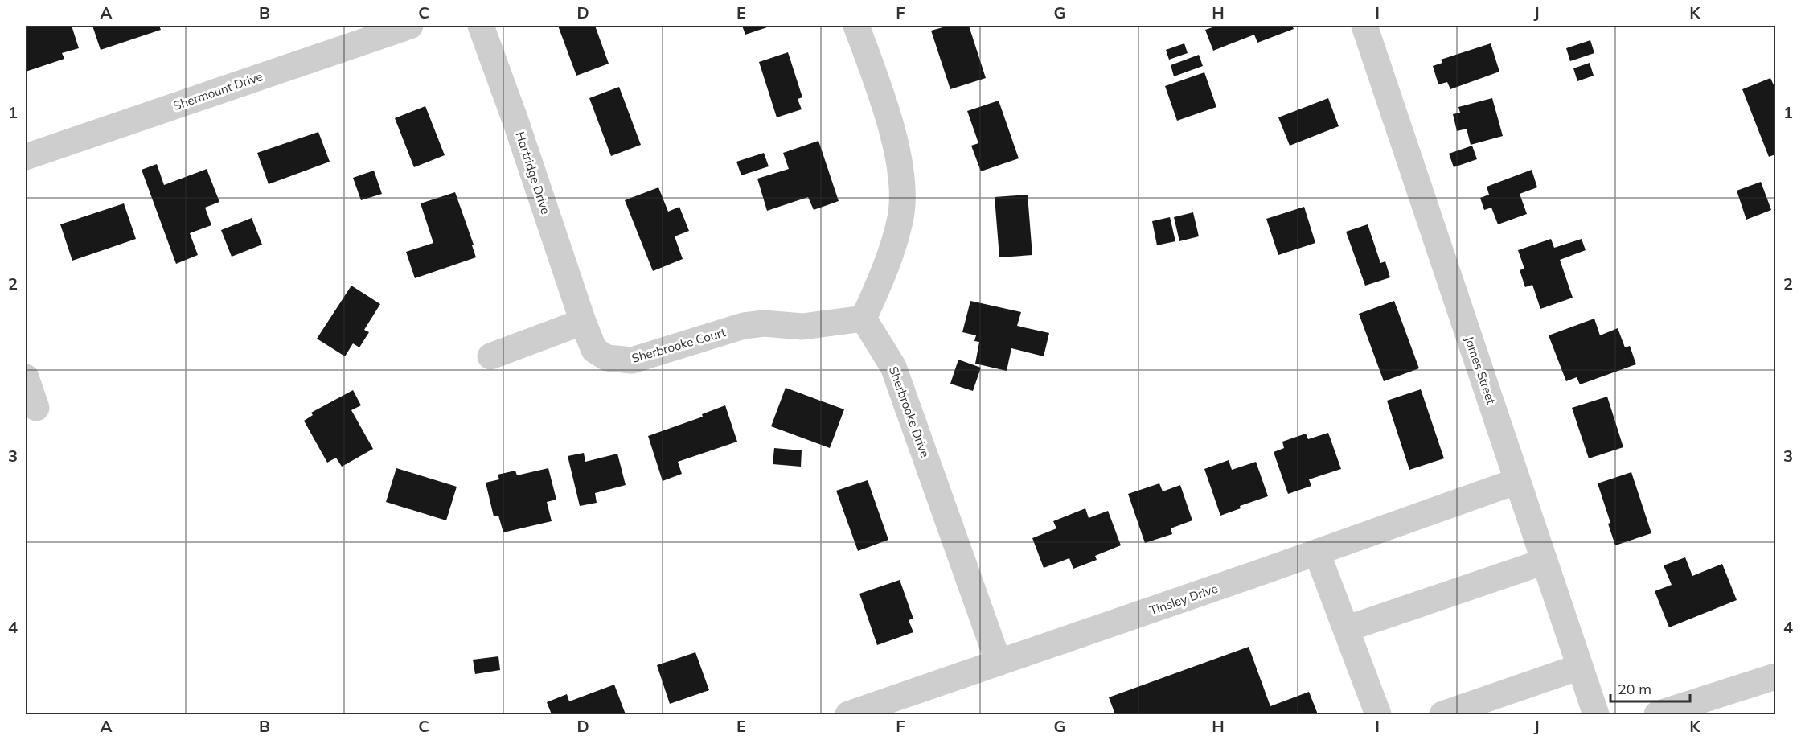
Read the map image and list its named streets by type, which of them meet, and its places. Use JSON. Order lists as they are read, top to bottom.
{
  "streets": {
    "street": [
      "Shermount Drive",
      "Hartridge Drive",
      "Sherbrooke Court",
      "James Street",
      "Sherbrooke Drive",
      "Tinsley Drive"
    ]
  },
  "crossings": [
    ["Hartridge Drive", "Sherbrooke Court"],
    ["Sherbrooke Court", "Sherbrooke Drive"],
    ["James Street", "Tinsley Drive"],
    ["Sherbrooke Drive", "Tinsley Drive"]
  ],
  "scale_bar": "20 m",
  "grid": {
    "columns": [
      "A",
      "B",
      "C",
      "D",
      "E",
      "F",
      "G",
      "H",
      "I",
      "J",
      "K"
    ],
    "rows": [
      "1",
      "2",
      "3",
      "4"
    ]
  }
}
